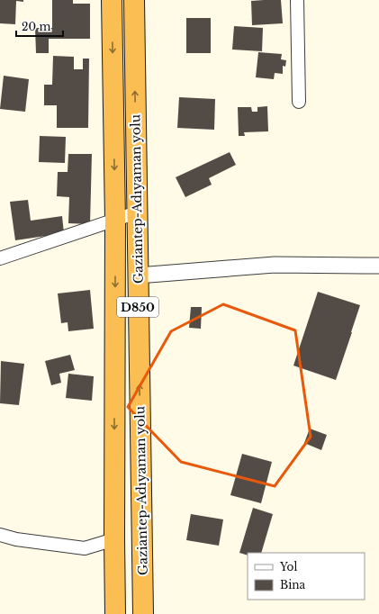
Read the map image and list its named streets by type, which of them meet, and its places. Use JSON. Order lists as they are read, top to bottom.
{
  "streets": {
    "highway": ["Gaziantep-Adıyaman yolu", "D850"]
  },
  "legend": ["Yol", "Bina"],
  "scale_bar": "20 m"
}
